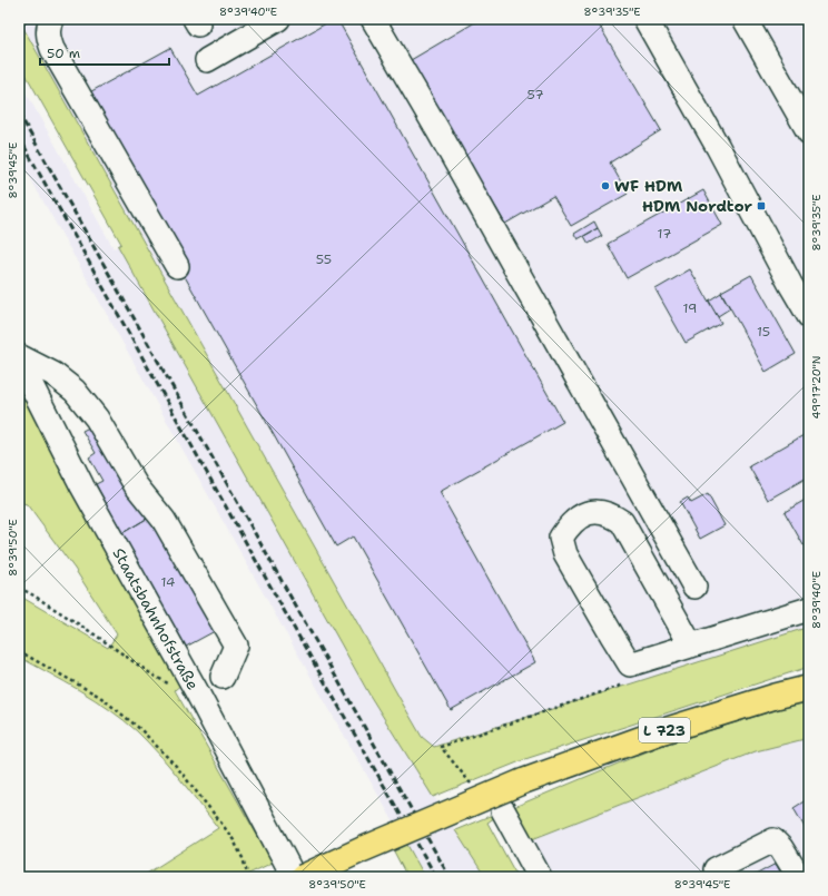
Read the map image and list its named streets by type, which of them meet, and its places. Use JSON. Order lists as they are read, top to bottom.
{
  "streets": {
    "main road": ["L 723"],
    "street": ["Staatsbahnhofstraße"]
  },
  "places": {
    "other": ["WF HDM"],
    "transit": ["HDM Nordtor"]
  },
  "house_numbers": [
    "57",
    "17",
    "55",
    "19",
    "15",
    "14"
  ],
  "scale_bar": "50 m",
  "coordinates": [
    "8°39'40\"E",
    "8°39'35\"E",
    "8°39'45\"E",
    "49°17'20\"N",
    "8°39'50\"E"
  ]
}
